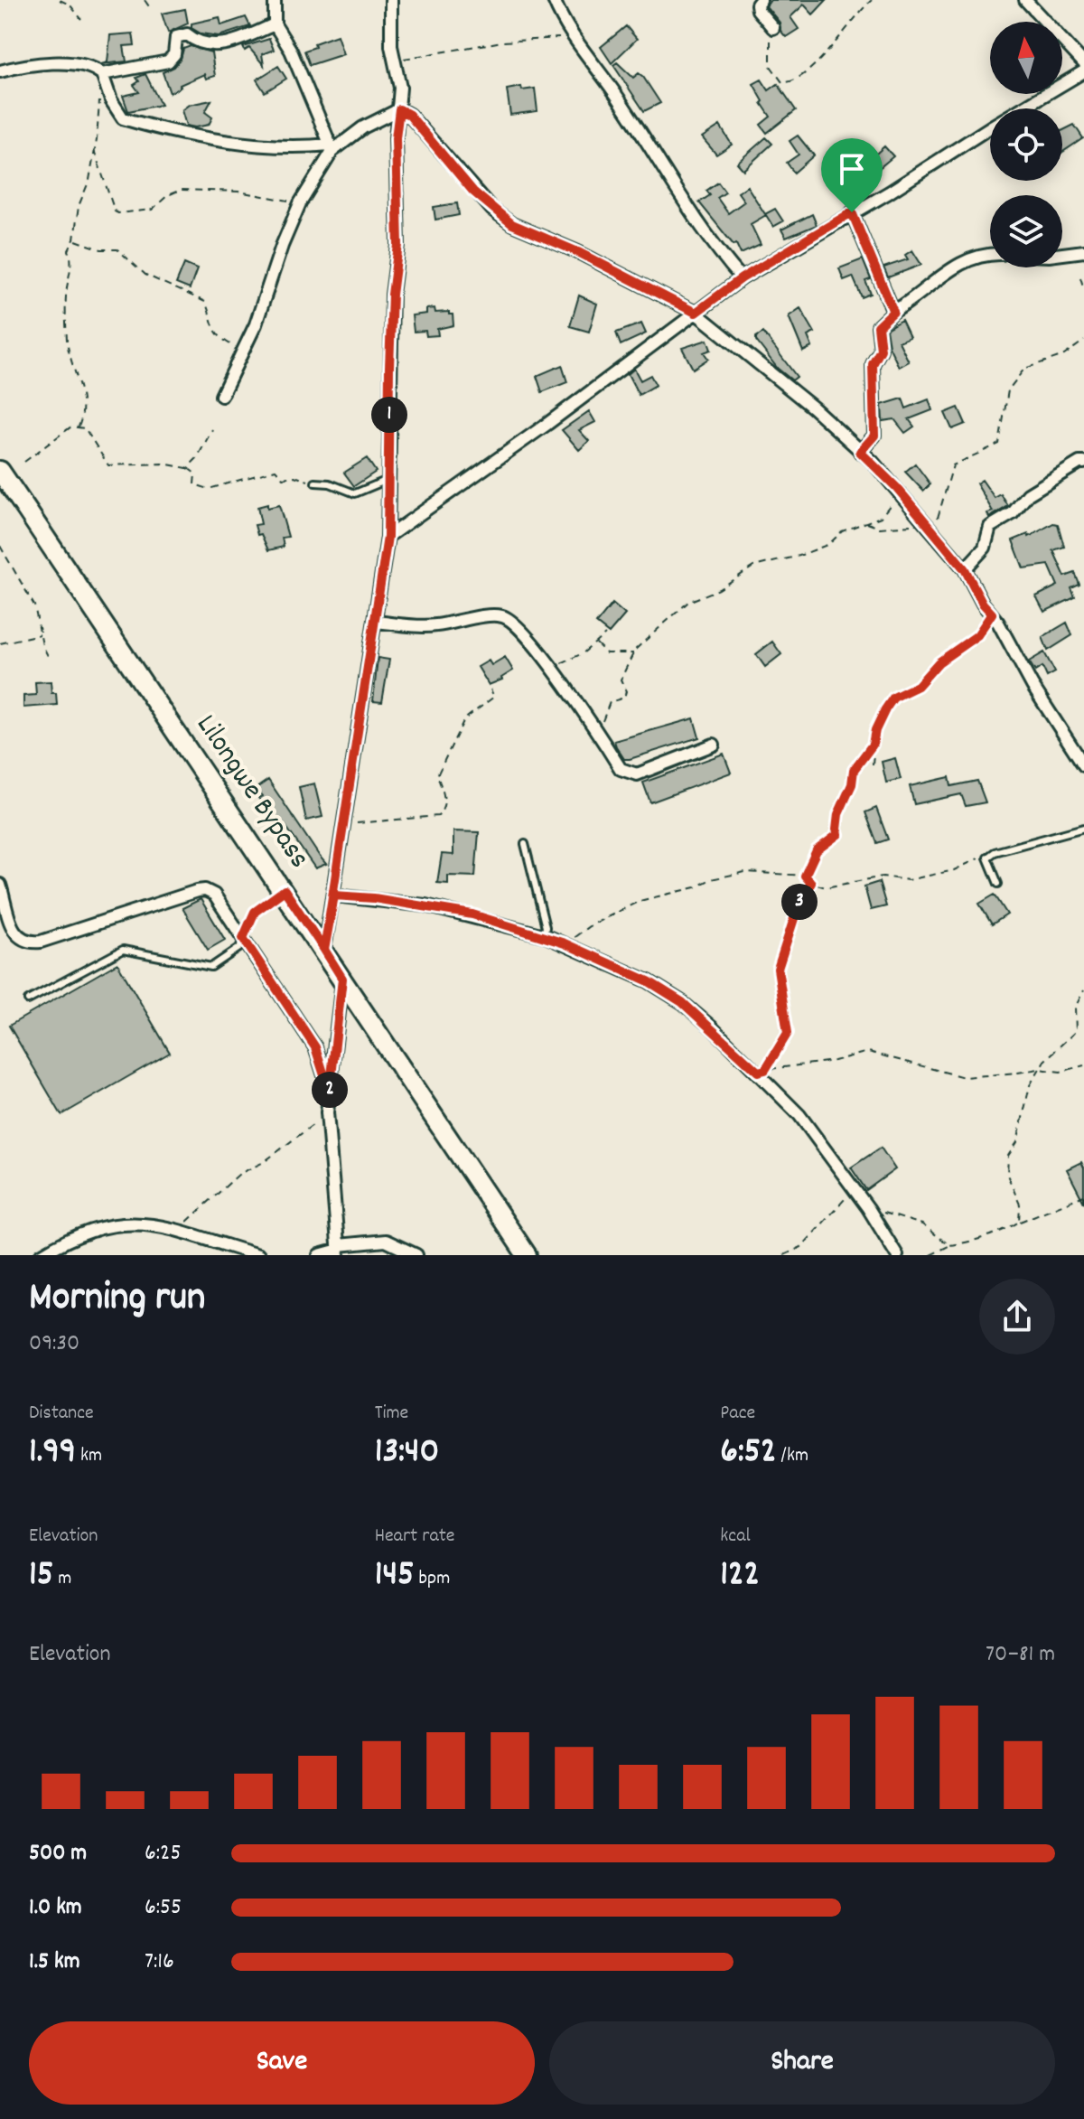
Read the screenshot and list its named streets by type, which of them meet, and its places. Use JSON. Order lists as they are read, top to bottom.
{
  "streets": {
    "main road": ["Lilongwe Bypass"]
  },
  "north": "top",
  "page": {
    "pins": ["1", "3", "2"],
    "heading": ["Morning run", "09:30"],
    "stats": [
      ["Distance", "1.99 km"],
      ["Time", "13:40"],
      ["Pace", "6:52 /km"],
      ["Elevation", "15 m"],
      ["Heart rate", "145 bpm"],
      ["kcal", "122"]
    ],
    "chart": ["Elevation", "70–81 m"],
    "list": [
      {
        "name": "500 m",
        "note": "6:25"
      },
      {
        "name": "1.0 km",
        "note": "6:55"
      },
      {
        "name": "1.5 km",
        "note": "7:16"
      }
    ],
    "buttons": ["Save", "Share"]
  }
}
